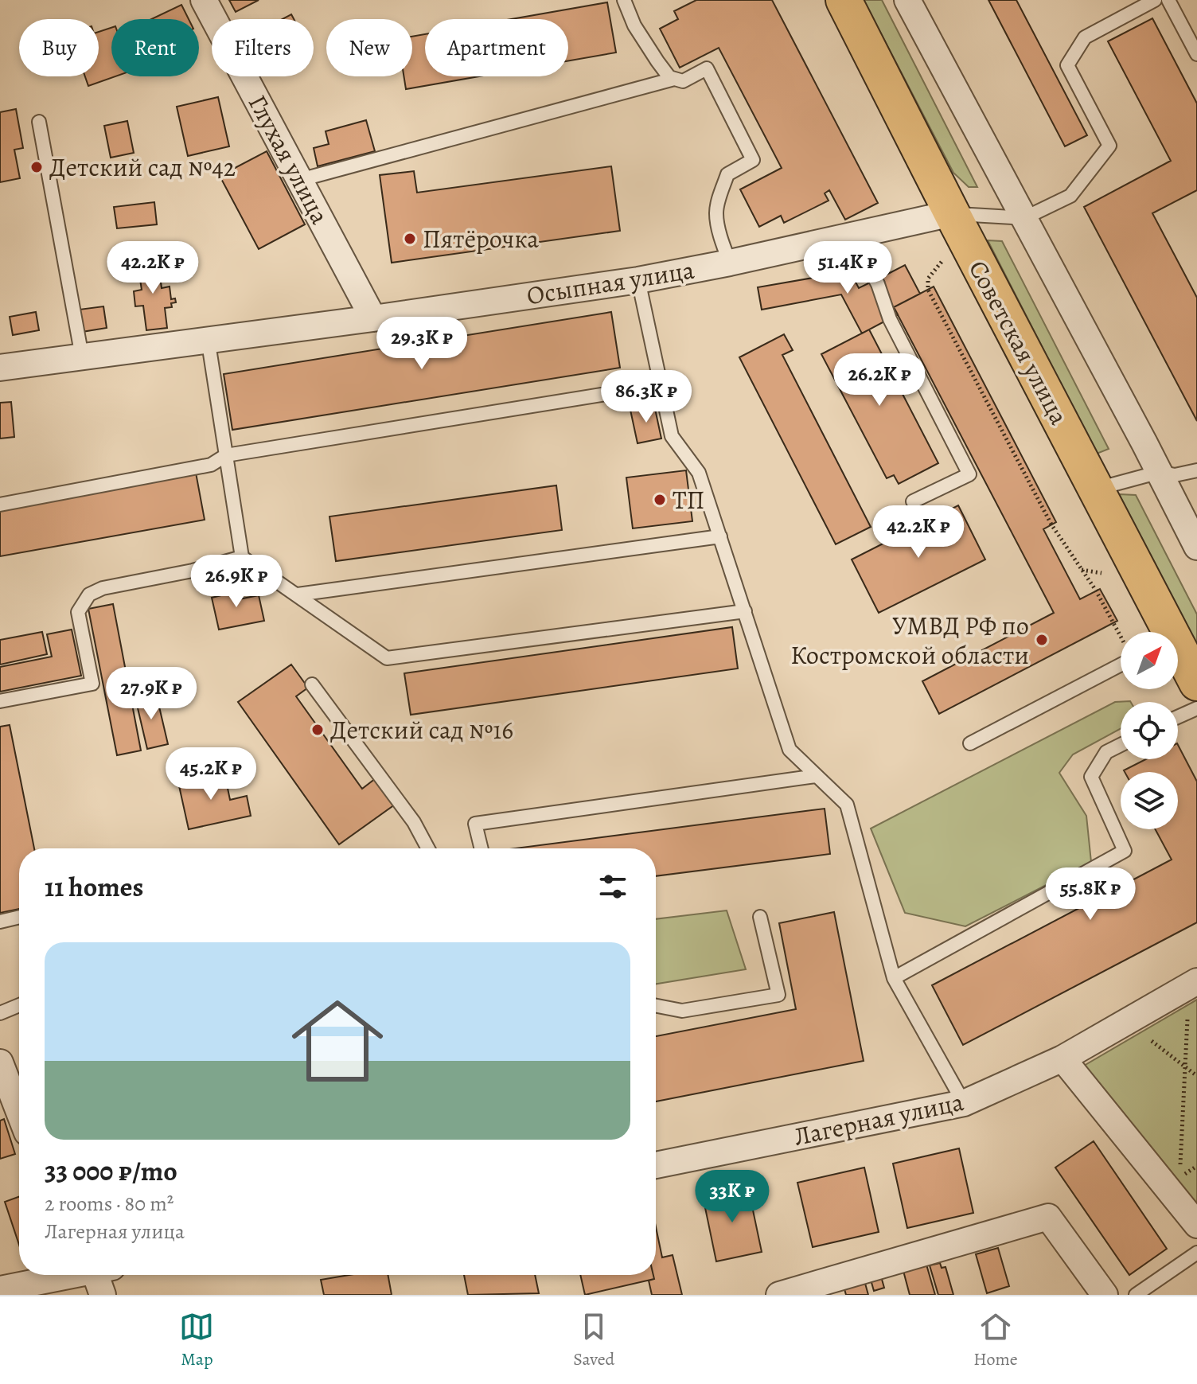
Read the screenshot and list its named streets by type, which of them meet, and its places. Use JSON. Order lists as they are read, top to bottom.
{
  "streets": {
    "main road": ["Советская улица"],
    "street": ["Глухая улица", "Осыпная улица", "Лагерная улица"]
  },
  "crossings": [
    ["Глухая улица", "Осыпная улица"],
    ["Осыпная улица", "Советская улица"]
  ],
  "places": [
    "Детский сад №42",
    "Пятёрочка",
    "ТП",
    "УМВД РФ по Костромской области",
    "Детский сад №16"
  ],
  "north": "top right",
  "page": {
    "chip": [
      "Buy",
      "Rent",
      "Filters",
      "New",
      "Apartment"
    ],
    "price": [
      "42.2K ₽",
      "51.4K ₽",
      "29.3K ₽",
      "26.2K ₽",
      "86.3K ₽",
      "42.2K ₽",
      "26.9K ₽",
      "27.9K ₽",
      "45.2K ₽",
      "55.8K ₽",
      "33K ₽"
    ],
    "heading": "11 homes",
    "list": [
      {
        "name": "33 000 ₽/mo",
        "note": "2 rooms · 80 m² · Лагерная улица"
      }
    ],
    "tabs": ["Map", "Saved", "Home"]
  }
}
